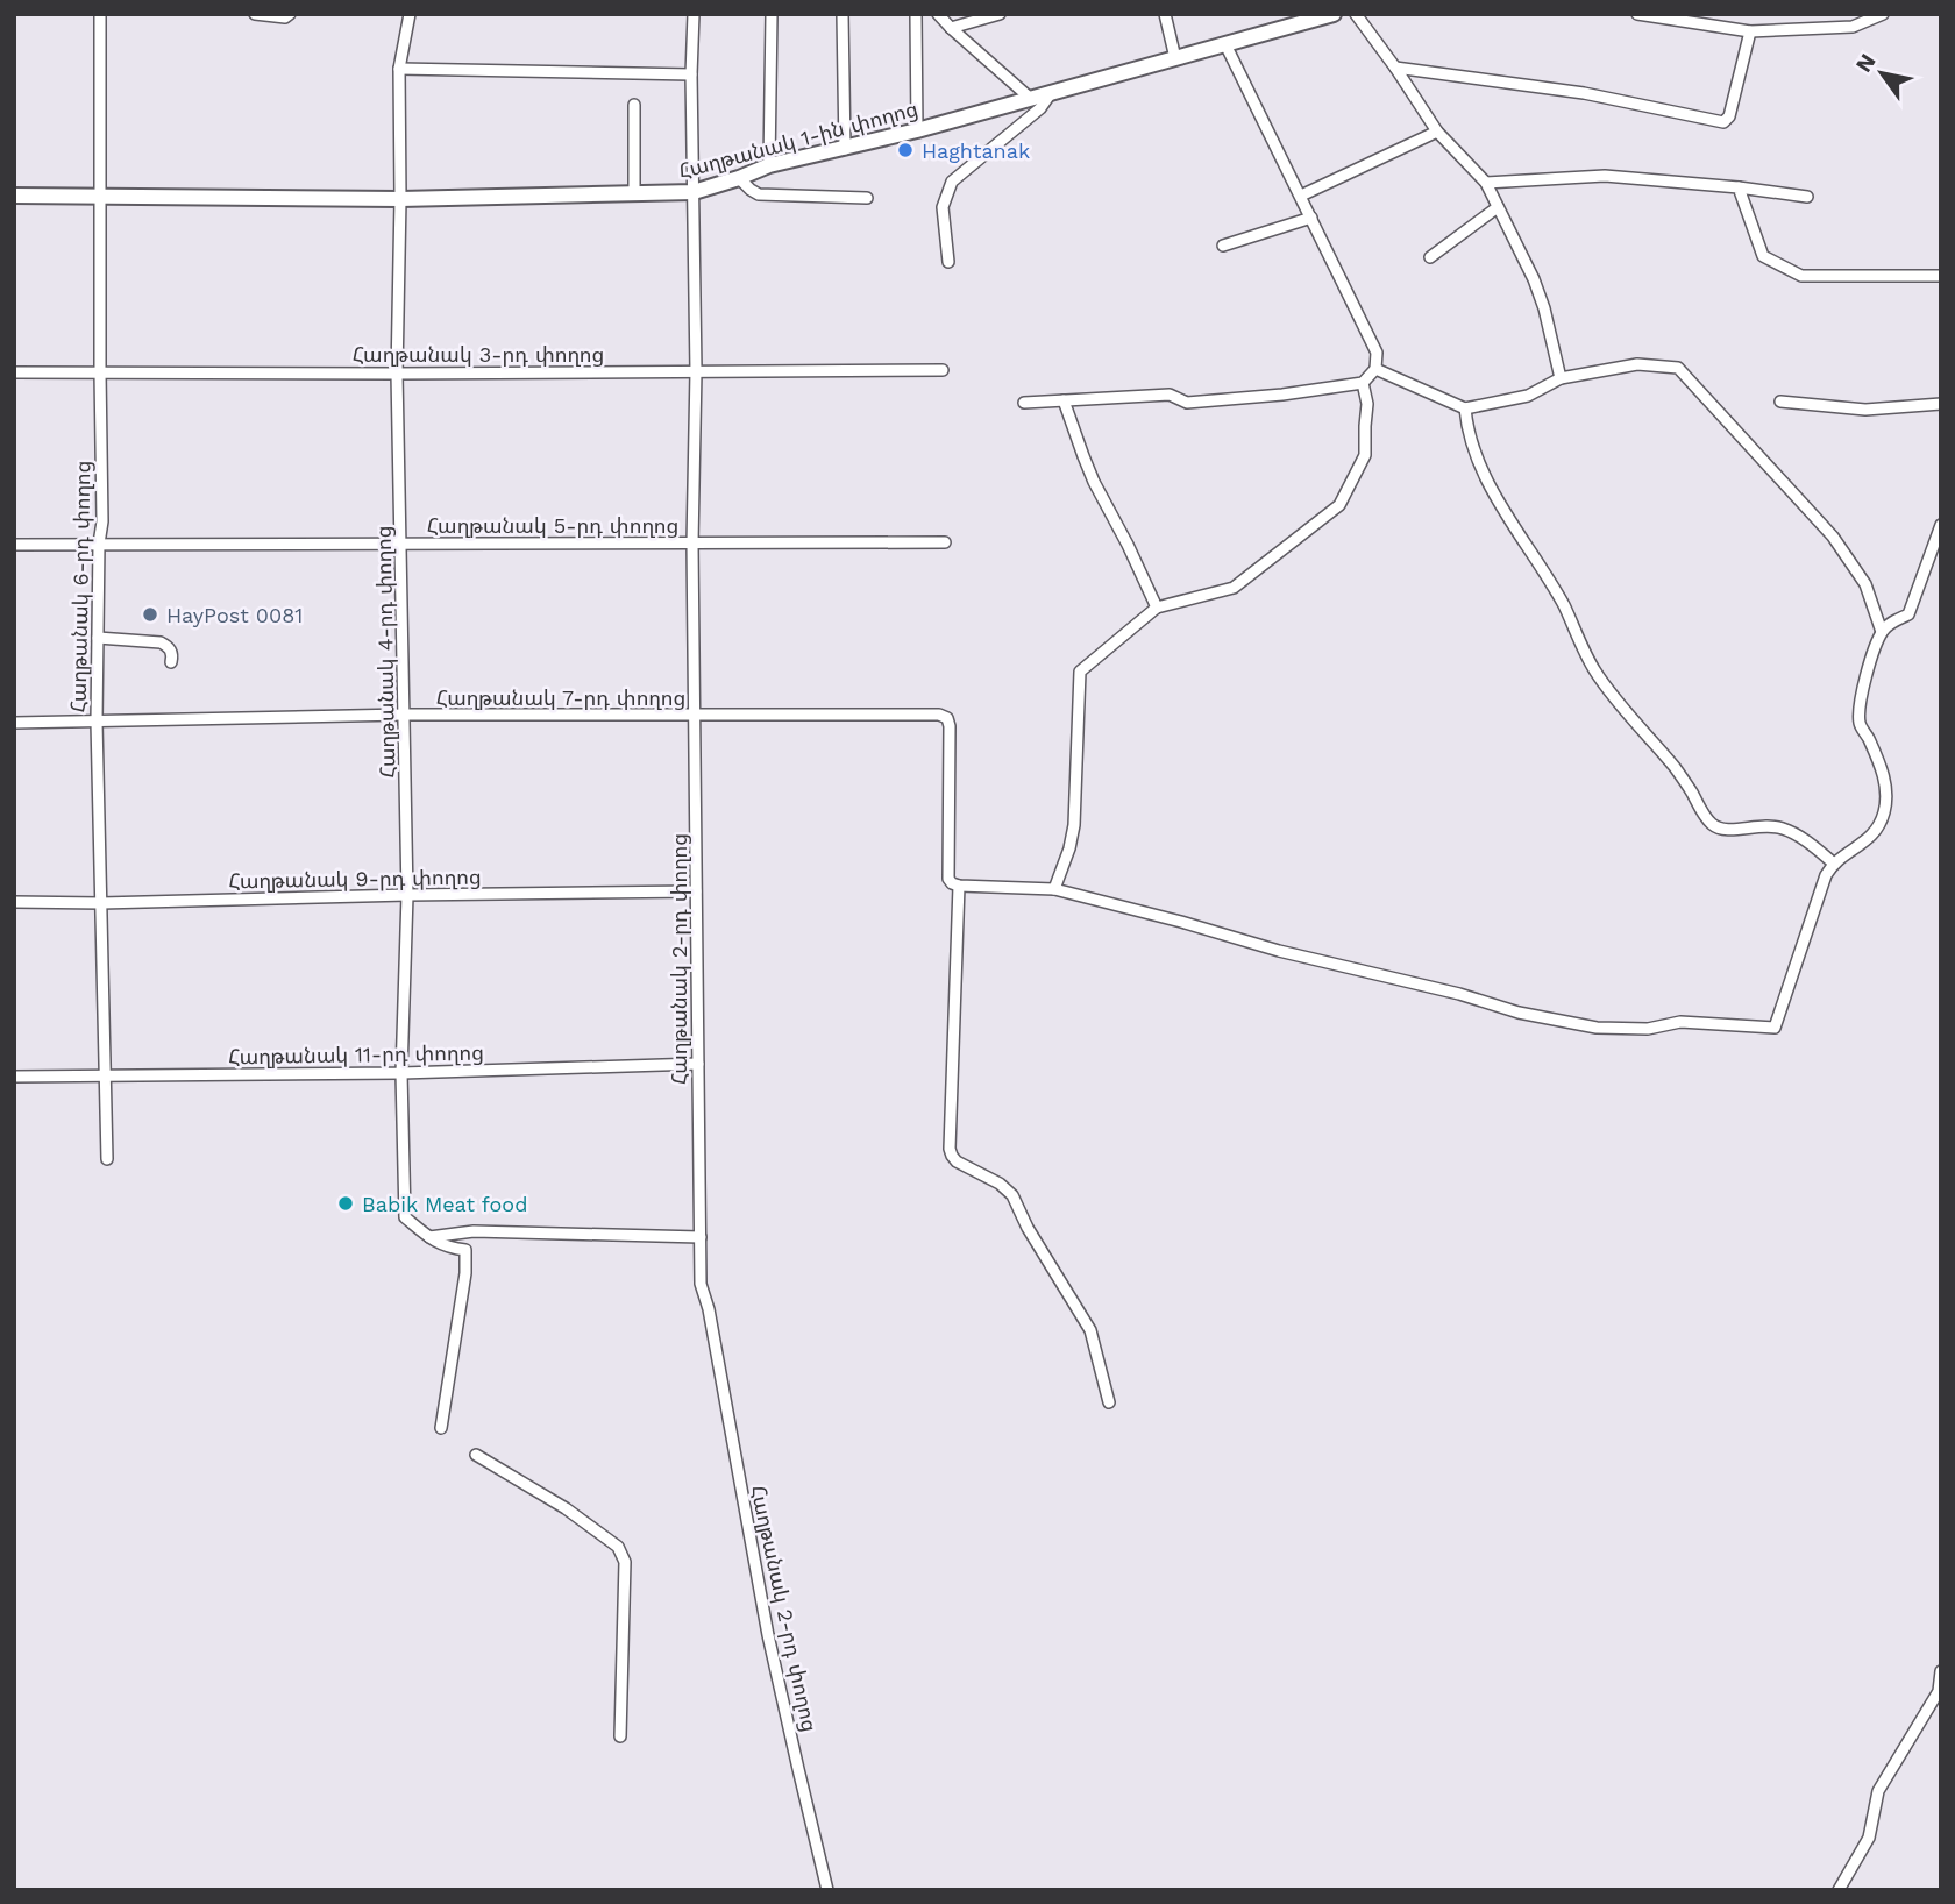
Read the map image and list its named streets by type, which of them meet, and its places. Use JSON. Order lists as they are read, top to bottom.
{
  "streets": {
    "main road": ["Հաղթանակ 1-ին փողոց"],
    "street": [
      "Հաղթանակ 3-րդ փողոց",
      "Հաղթանակ 5-րդ փողոց",
      "Հաղթանակ 6-րդ փողոց",
      "Հաղթանակ 4-րդ փողոց",
      "Հաղթանակ 7-րդ փողոց",
      "Հաղթանակ 9-րդ փողոց",
      "Հաղթանակ 2-րդ փողոց",
      "Հաղթանակ 11-րդ փողոց"
    ]
  },
  "crossings": [
    ["Հաղթանակ 1-ին փողոց", "Հաղթանակ 6-րդ փողոց"],
    ["Հաղթանակ 1-ին փողոց", "Հաղթանակ 4-րդ փողոց"],
    ["Հաղթանակ 1-ին փողոց", "Հաղթանակ 2-րդ փողոց"],
    ["Հաղթանակ 3-րդ փողոց", "Հաղթանակ 6-րդ փողոց"],
    ["Հաղթանակ 3-րդ փողոց", "Հաղթանակ 4-րդ փողոց"],
    ["Հաղթանակ 3-րդ փողոց", "Հաղթանակ 2-րդ փողոց"],
    ["Հաղթանակ 5-րդ փողոց", "Հաղթանակ 6-րդ փողոց"],
    ["Հաղթանակ 5-րդ փողոց", "Հաղթանակ 4-րդ փողոց"],
    ["Հաղթանակ 5-րդ փողոց", "Հաղթանակ 2-րդ փողոց"],
    ["Հաղթանակ 6-րդ փողոց", "Հաղթանակ 7-րդ փողոց"],
    ["Հաղթանակ 6-րդ փողոց", "Հաղթանակ 9-րդ փողոց"],
    ["Հաղթանակ 6-րդ փողոց", "Հաղթանակ 11-րդ փողոց"],
    ["Հաղթանակ 4-րդ փողոց", "Հաղթանակ 7-րդ փողոց"],
    ["Հաղթանակ 4-րդ փողոց", "Հաղթանակ 9-րդ փողոց"],
    ["Հաղթանակ 4-րդ փողոց", "Հաղթանակ 11-րդ փողոց"],
    ["Հաղթանակ 7-րդ փողոց", "Հաղթանակ 2-րդ փողոց"],
    ["Հաղթանակ 9-րդ փողոց", "Հաղթանակ 2-րդ փողոց"],
    ["Հաղթանակ 2-րդ փողոց", "Հաղթանակ 11-րդ փողոց"]
  ],
  "places": ["Haghtanak", "HayPost 0081", "Babik Meat food"],
  "north": "top left"
}
